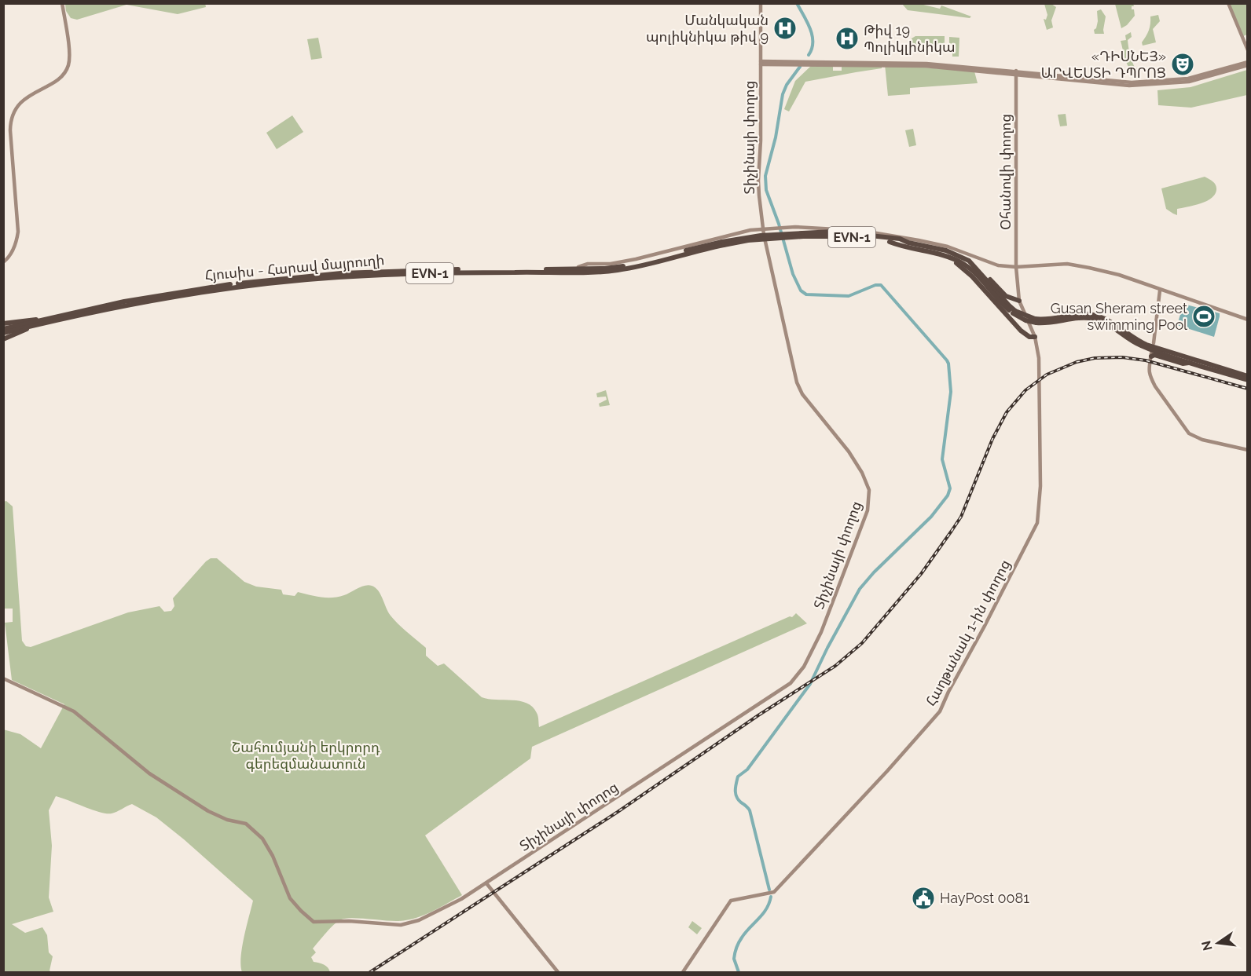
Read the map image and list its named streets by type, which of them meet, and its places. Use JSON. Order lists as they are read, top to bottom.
{
  "streets": {
    "highway": ["EVN-1", "Հյուսիս - Հարավ մայրուղի"],
    "street": ["Տիչինայի փողոց", "Օհանովի փողոց", "Հաղթանակ 1-ին փողոց"]
  },
  "crossings": [
    ["Օհանովի փողոց", "EVN-1"],
    ["Օհանովի փողոց", "Հաղթանակ 1-ին փողոց"],
    ["EVN-1", "Հյուսիս - Հարավ մայրուղի"]
  ],
  "parks": ["Շահումյանի երկրորդ գերեզմանատուն"],
  "places": {
    "hospital": ["Մանկական պոլիկնիկա թիվ 9", "Թիվ 19 Պոլիկլինիկա"],
    "theatre": ["«ԴԻՍՆԵՅ» ԱՐՎԵՍՏԻ ԴՊՐՈՑ"],
    "sports": ["Gusan Sheram street swimming Pool"],
    "public building": ["HayPost 0081"]
  },
  "north": "left"
}
